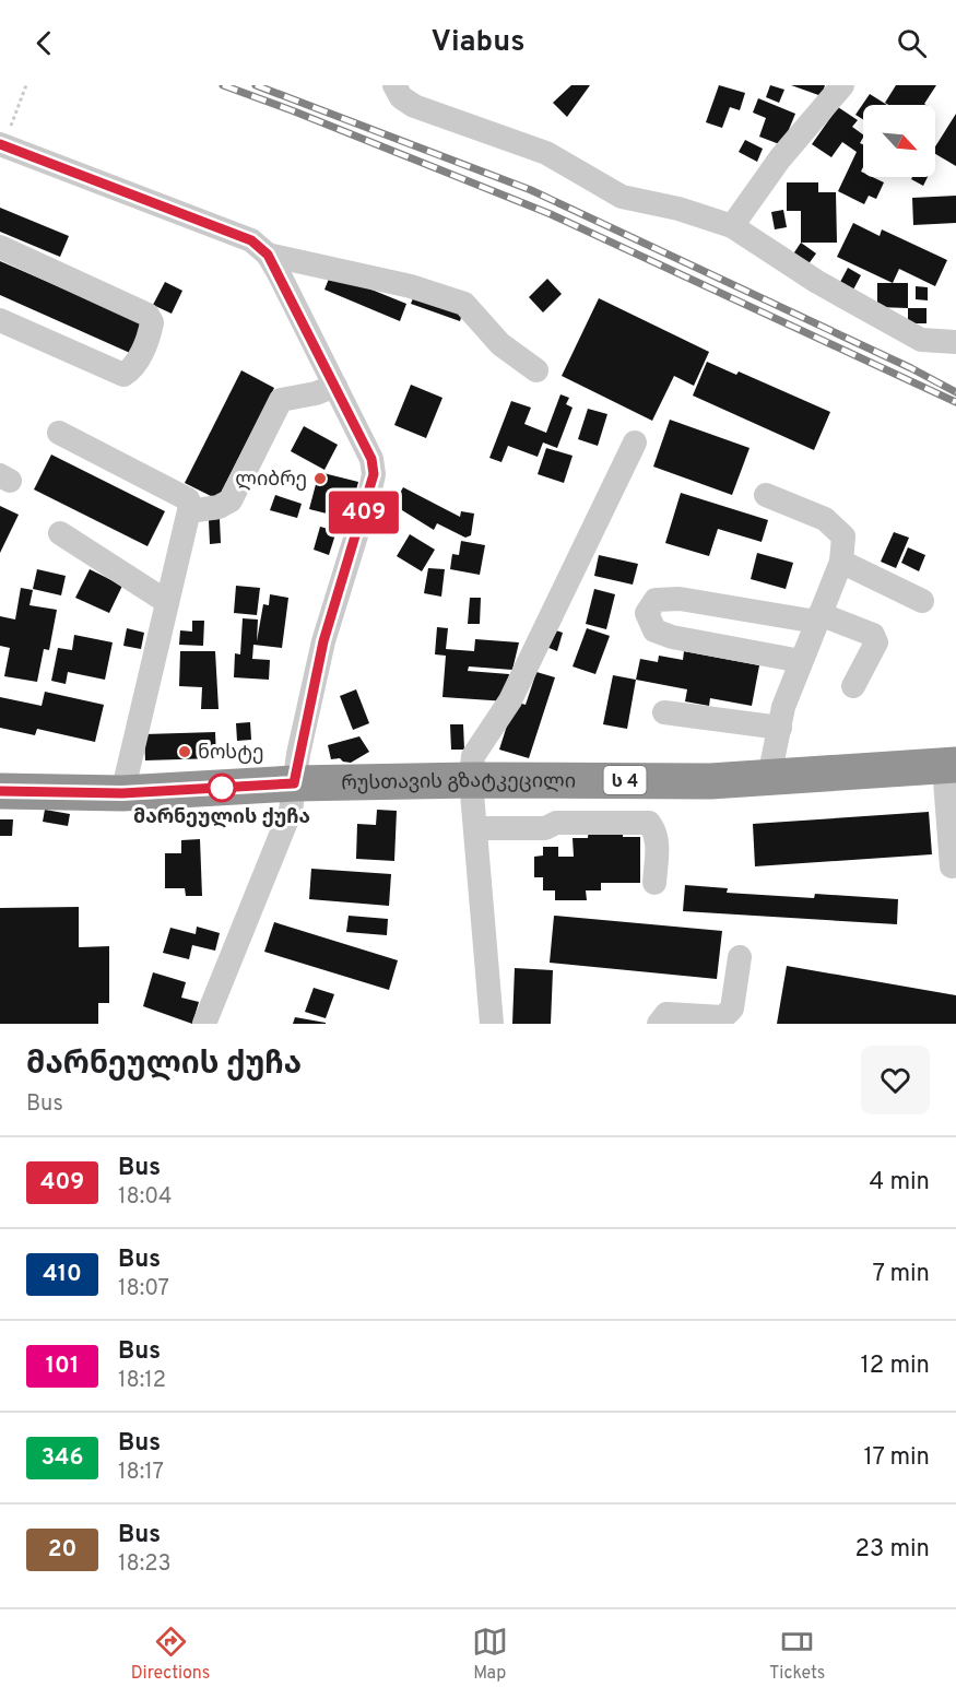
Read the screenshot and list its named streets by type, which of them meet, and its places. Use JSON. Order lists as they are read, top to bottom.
{
  "streets": {
    "highway": ["ს 4", "რუსთავის გზატკეცილი"]
  },
  "places": ["ლიბრე", "ნოსტე", "მარნეულის ქუჩა"],
  "lines": ["bus line 409"],
  "north": "bottom right",
  "page": {
    "header": "Viabus",
    "on_map": "409",
    "heading": ["მარნეულის ქუჩა", "Bus"],
    "list": [
      {
        "mark": "409",
        "name": "Bus",
        "note": "18:04",
        "value": "4 min"
      },
      {
        "mark": "410",
        "name": "Bus",
        "note": "18:07",
        "value": "7 min"
      },
      {
        "mark": "101",
        "name": "Bus",
        "note": "18:12",
        "value": "12 min"
      },
      {
        "mark": "346",
        "name": "Bus",
        "note": "18:17",
        "value": "17 min"
      },
      {
        "mark": "20",
        "name": "Bus",
        "note": "18:23",
        "value": "23 min"
      }
    ],
    "tabs": ["Directions", "Map", "Tickets"]
  }
}
